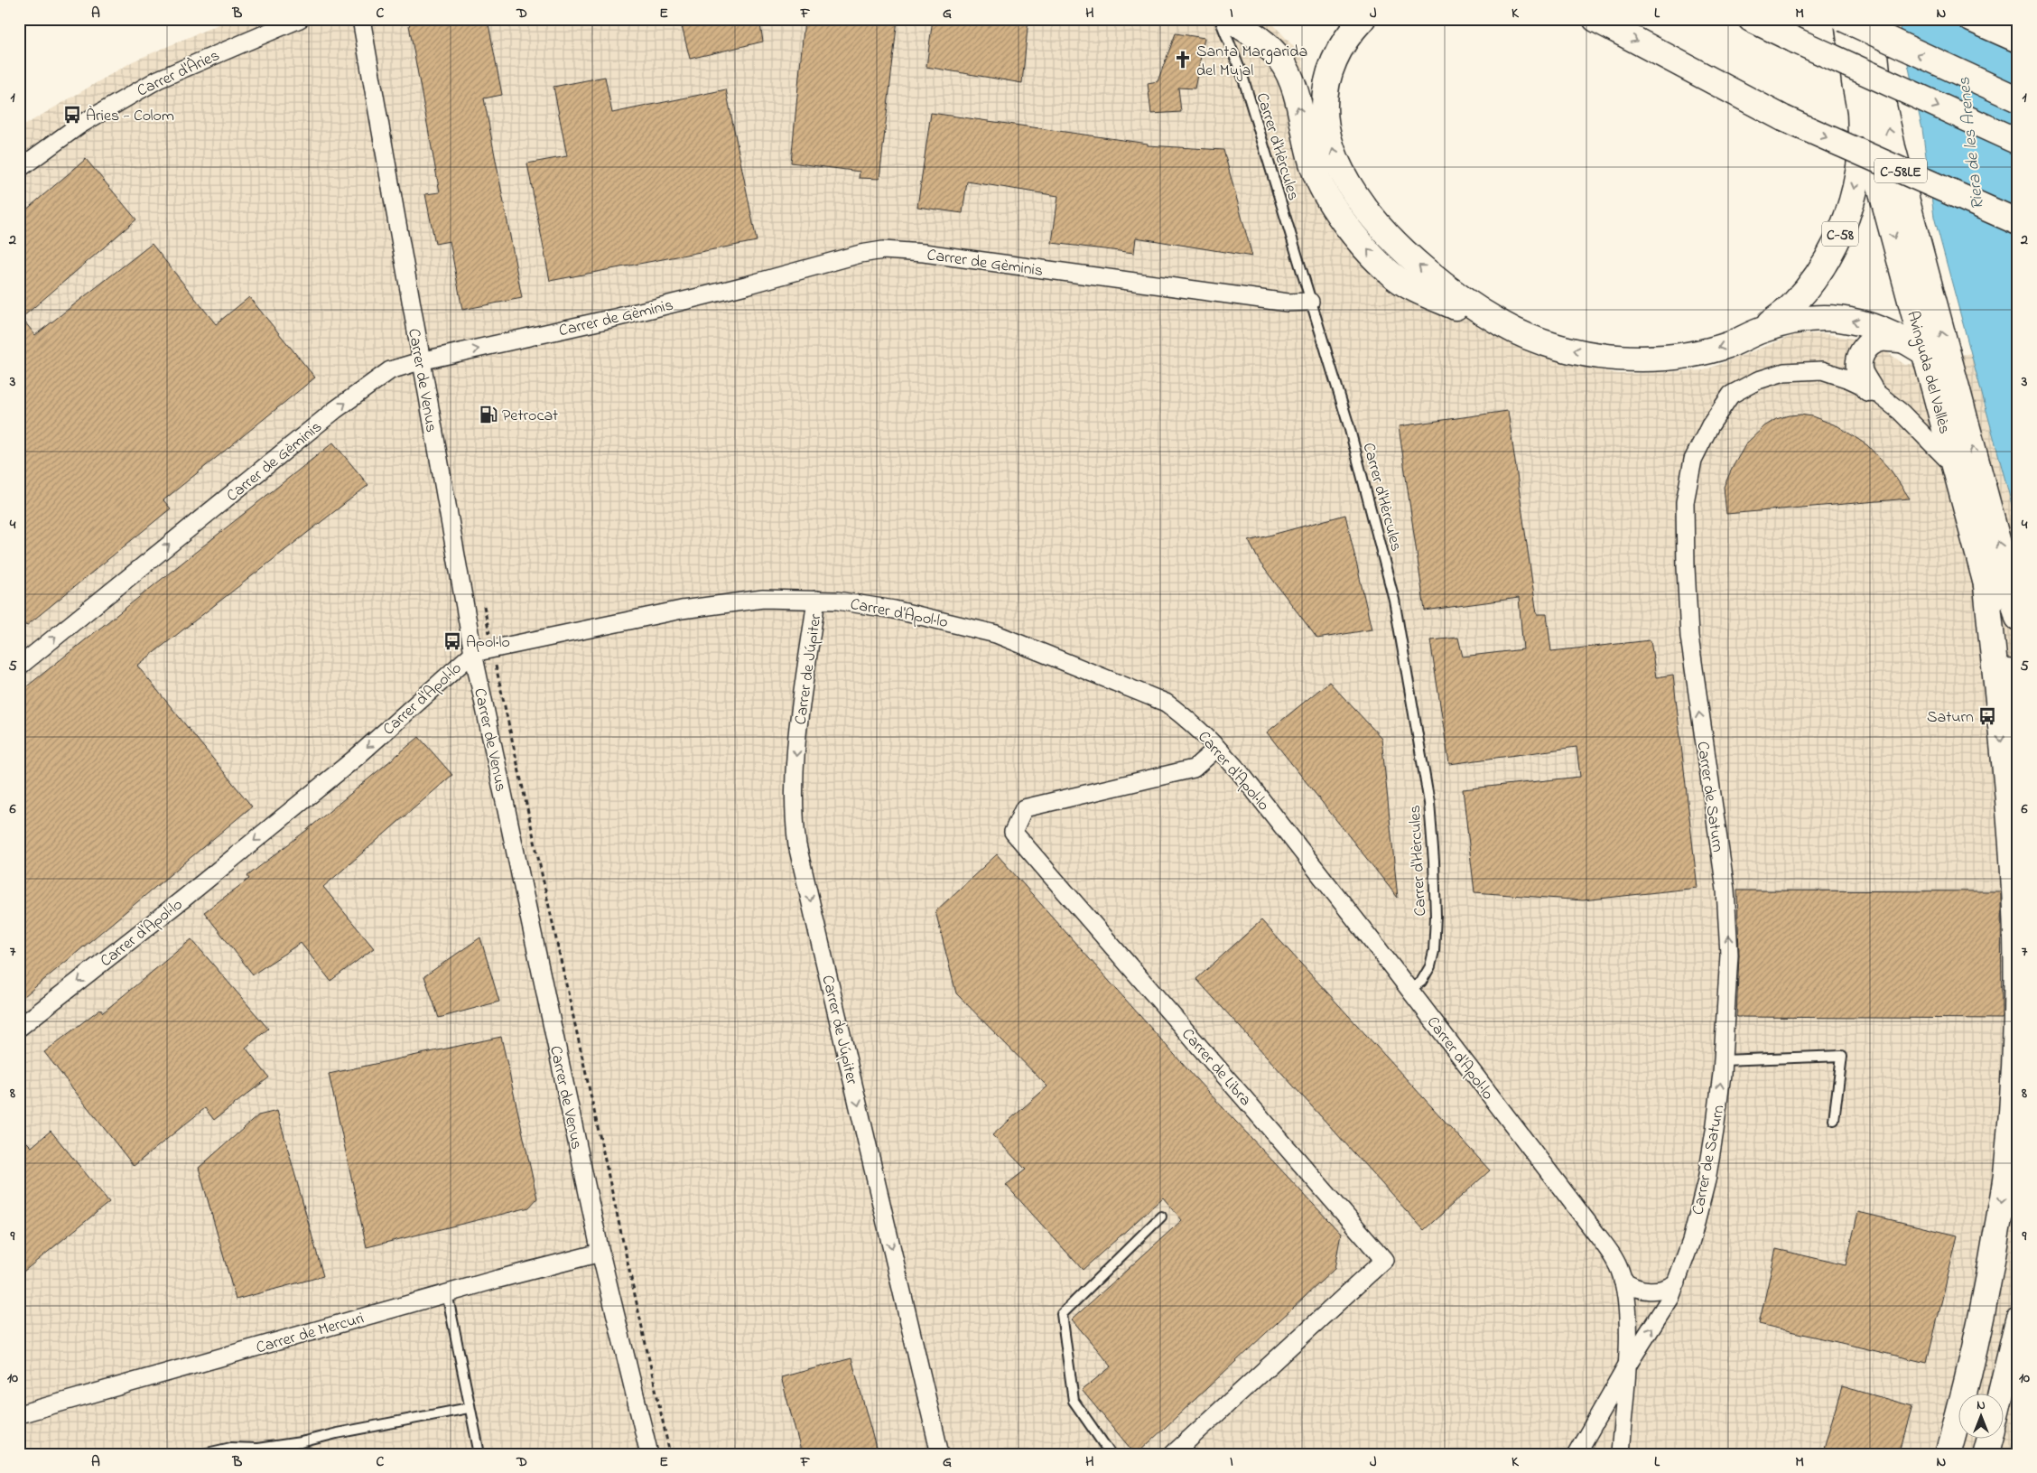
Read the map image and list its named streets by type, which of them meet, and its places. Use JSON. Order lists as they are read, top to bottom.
{
  "streets": {
    "main road": ["C-58LE", "C-58", "Avinguda del Vallès"],
    "street": [
      "Carrer d'Àries",
      "Carrer de Gèminis",
      "Carrer de Venus",
      "Carrer d'Apol·lo",
      "Carrer de Júpiter",
      "Carrer de Saturn",
      "Carrer de Libra",
      "Carrer de Mercuri"
    ],
    "lane": ["Carrer d'Hèrcules"]
  },
  "crossings": [
    ["Carrer d'Hèrcules", "Carrer de Gèminis"],
    ["Carrer d'Hèrcules", "Carrer d'Apol·lo"],
    ["C-58", "Avinguda del Vallès"],
    ["Carrer de Gèminis", "Carrer de Venus"],
    ["Avinguda del Vallès", "Carrer de Saturn"],
    ["Carrer de Venus", "Carrer d'Apol·lo"],
    ["Carrer de Venus", "Carrer de Mercuri"],
    ["Carrer d'Apol·lo", "Carrer de Júpiter"],
    ["Carrer d'Apol·lo", "Carrer de Saturn"],
    ["Carrer d'Apol·lo", "Carrer de Libra"]
  ],
  "one_way": ["Carrer de Gèminis", "Carrer de Júpiter", "Carrer de Saturn"],
  "water": ["Riera de les Arenes"],
  "places": {
    "church": ["Santa Margarida del Mujal"],
    "bus stop": ["Àries - Colom", "Apol·lo", "Saturn"],
    "fuel station": ["Petrocat"]
  },
  "north": "top",
  "grid": {
    "columns": [
      "A",
      "B",
      "C",
      "D",
      "E",
      "F",
      "G",
      "H",
      "I",
      "J",
      "K",
      "L",
      "M",
      "N"
    ],
    "rows": [
      "1",
      "2",
      "3",
      "4",
      "5",
      "6",
      "7",
      "8",
      "9",
      "10"
    ]
  }
}
